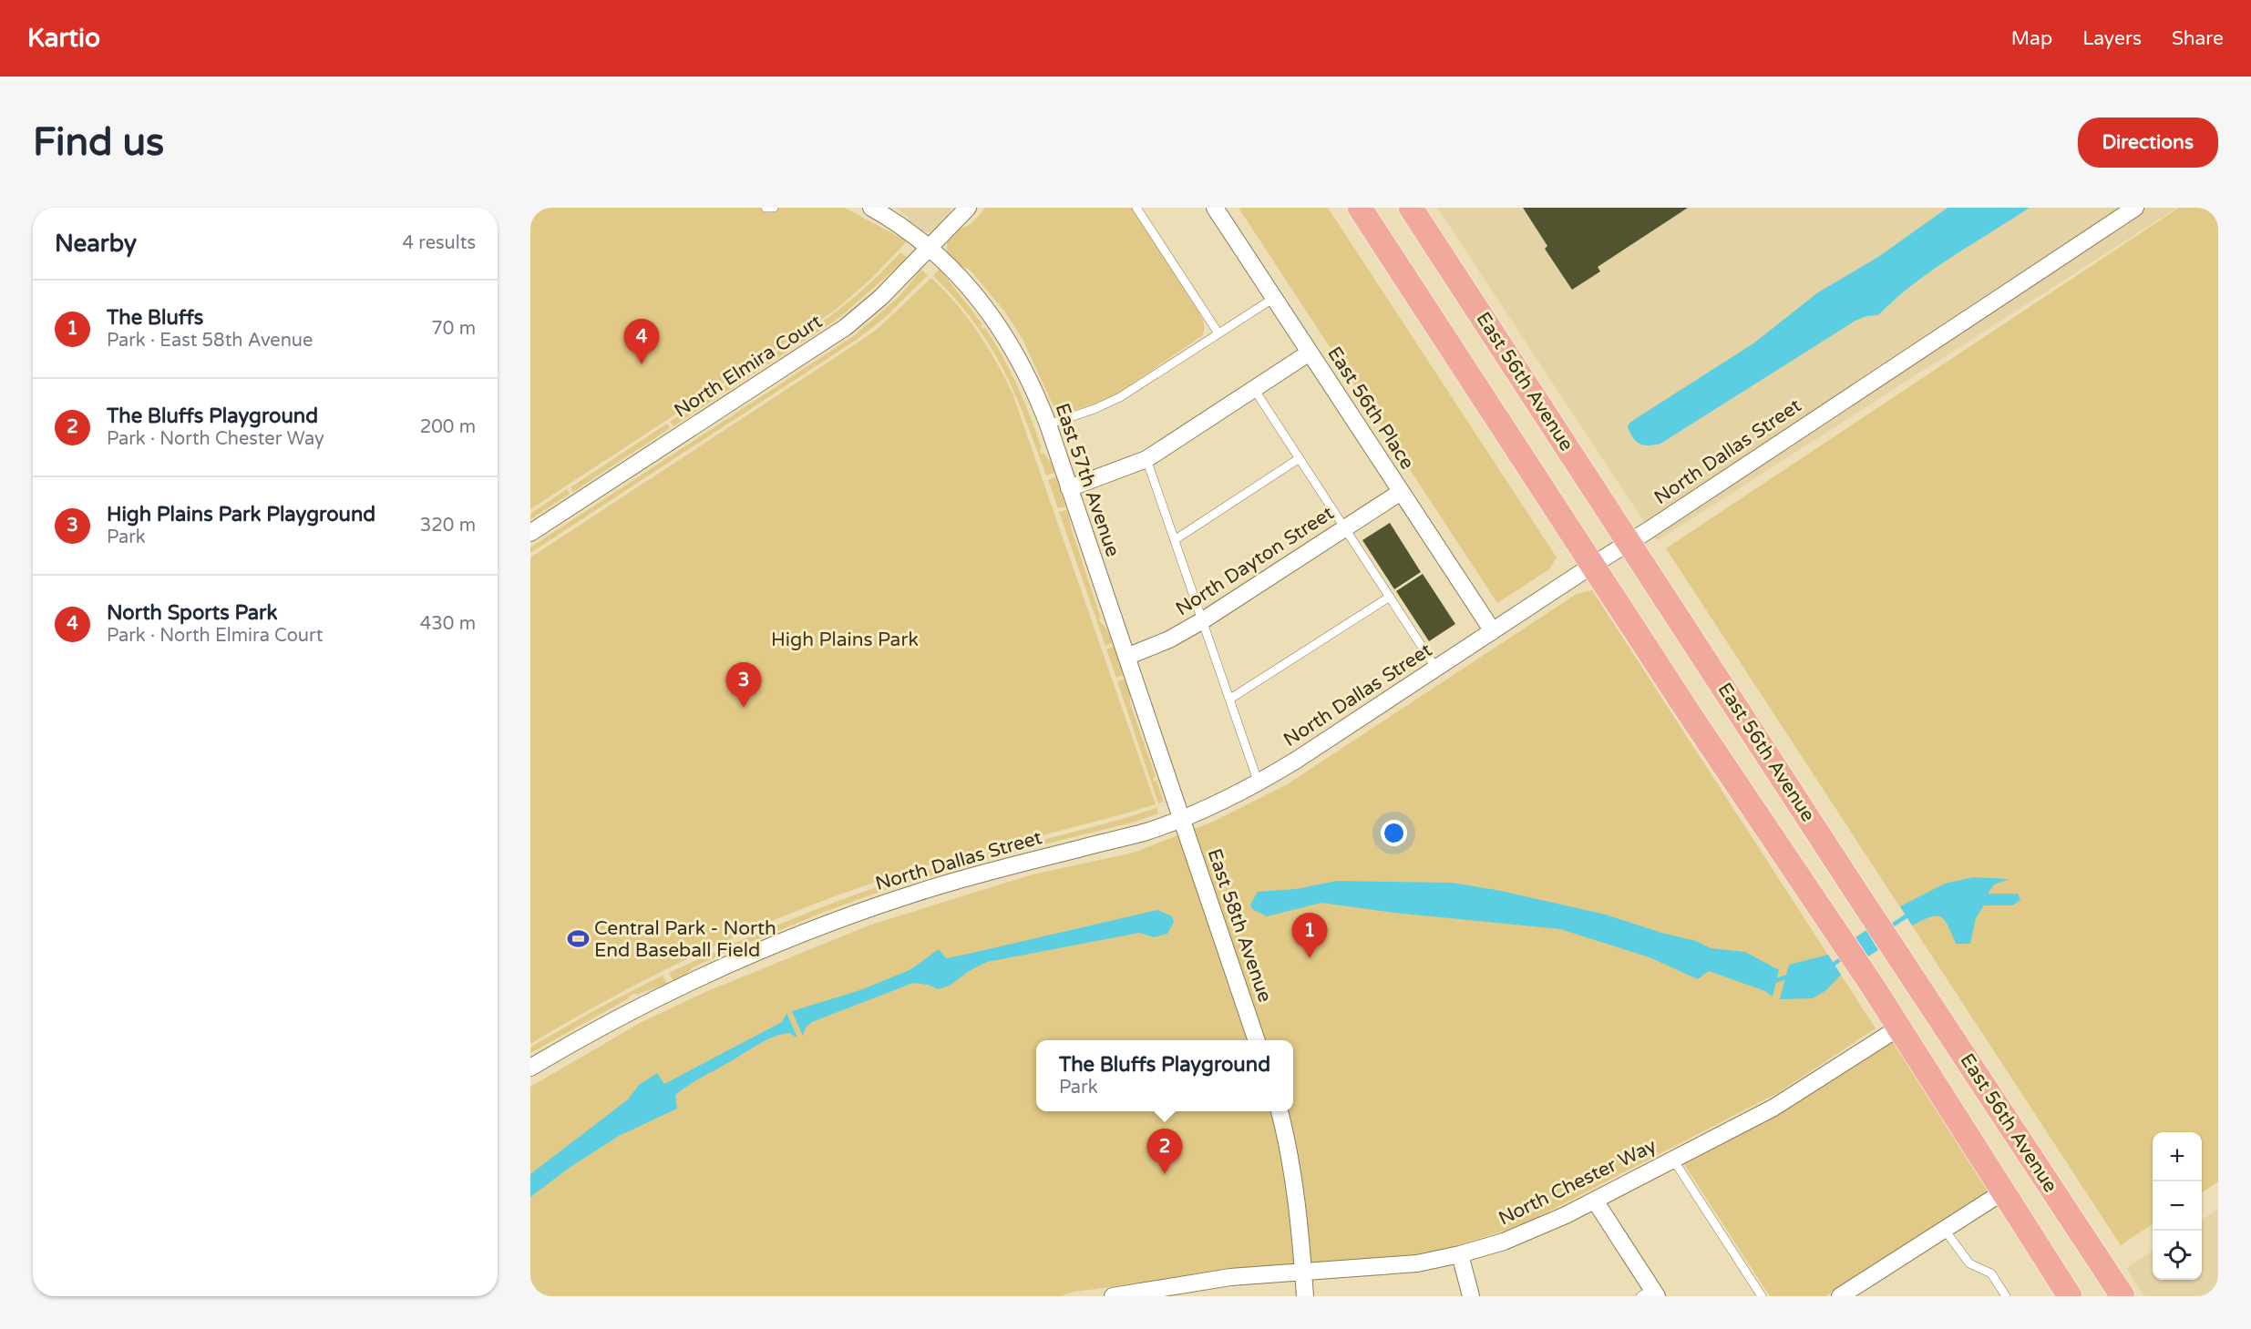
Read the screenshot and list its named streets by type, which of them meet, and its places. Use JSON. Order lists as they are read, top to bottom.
{
  "streets": {
    "main road": ["East 56th Avenue"],
    "street": [
      "North Elmira Court",
      "East 56th Place",
      "North Dallas Street",
      "East 57th Avenue",
      "North Dayton Street",
      "East 58th Avenue",
      "North Chester Way"
    ]
  },
  "crossings": [
    ["North Elmira Court", "East 57th Avenue"],
    ["East 56th Avenue", "North Dallas Street"],
    ["East 56th Avenue", "North Chester Way"],
    ["East 56th Place", "North Dallas Street"],
    ["East 56th Place", "North Dayton Street"],
    ["North Dallas Street", "East 57th Avenue"],
    ["North Dallas Street", "East 58th Avenue"],
    ["East 57th Avenue", "North Dayton Street"],
    ["East 57th Avenue", "East 58th Avenue"]
  ],
  "parks": ["High Plains Park"],
  "places": {
    "sports": ["Central Park - North End Baseball Field"]
  },
  "page": {
    "header": "Kartio",
    "nav": ["Map", "Layers", "Share"],
    "buttons": "Directions",
    "title": "Find us",
    "heading": ["Nearby", "4 results"],
    "list": [
      {
        "mark": "1",
        "name": "The Bluffs",
        "note": "Park · East 58th Avenue",
        "value": "70 m"
      },
      {
        "mark": "2",
        "name": "The Bluffs Playground",
        "note": "Park · North Chester Way",
        "value": "200 m"
      },
      {
        "mark": "3",
        "name": "High Plains Park Playground",
        "note": "Park",
        "value": "320 m"
      },
      {
        "mark": "4",
        "name": "North Sports Park",
        "note": "Park · North Elmira Court",
        "value": "430 m"
      }
    ],
    "pins": [
      "4",
      "3",
      "1",
      "2"
    ],
    "popup": ["The Bluffs Playground", "Park"],
    "map_buttons": ["+", "−"]
  }
}
